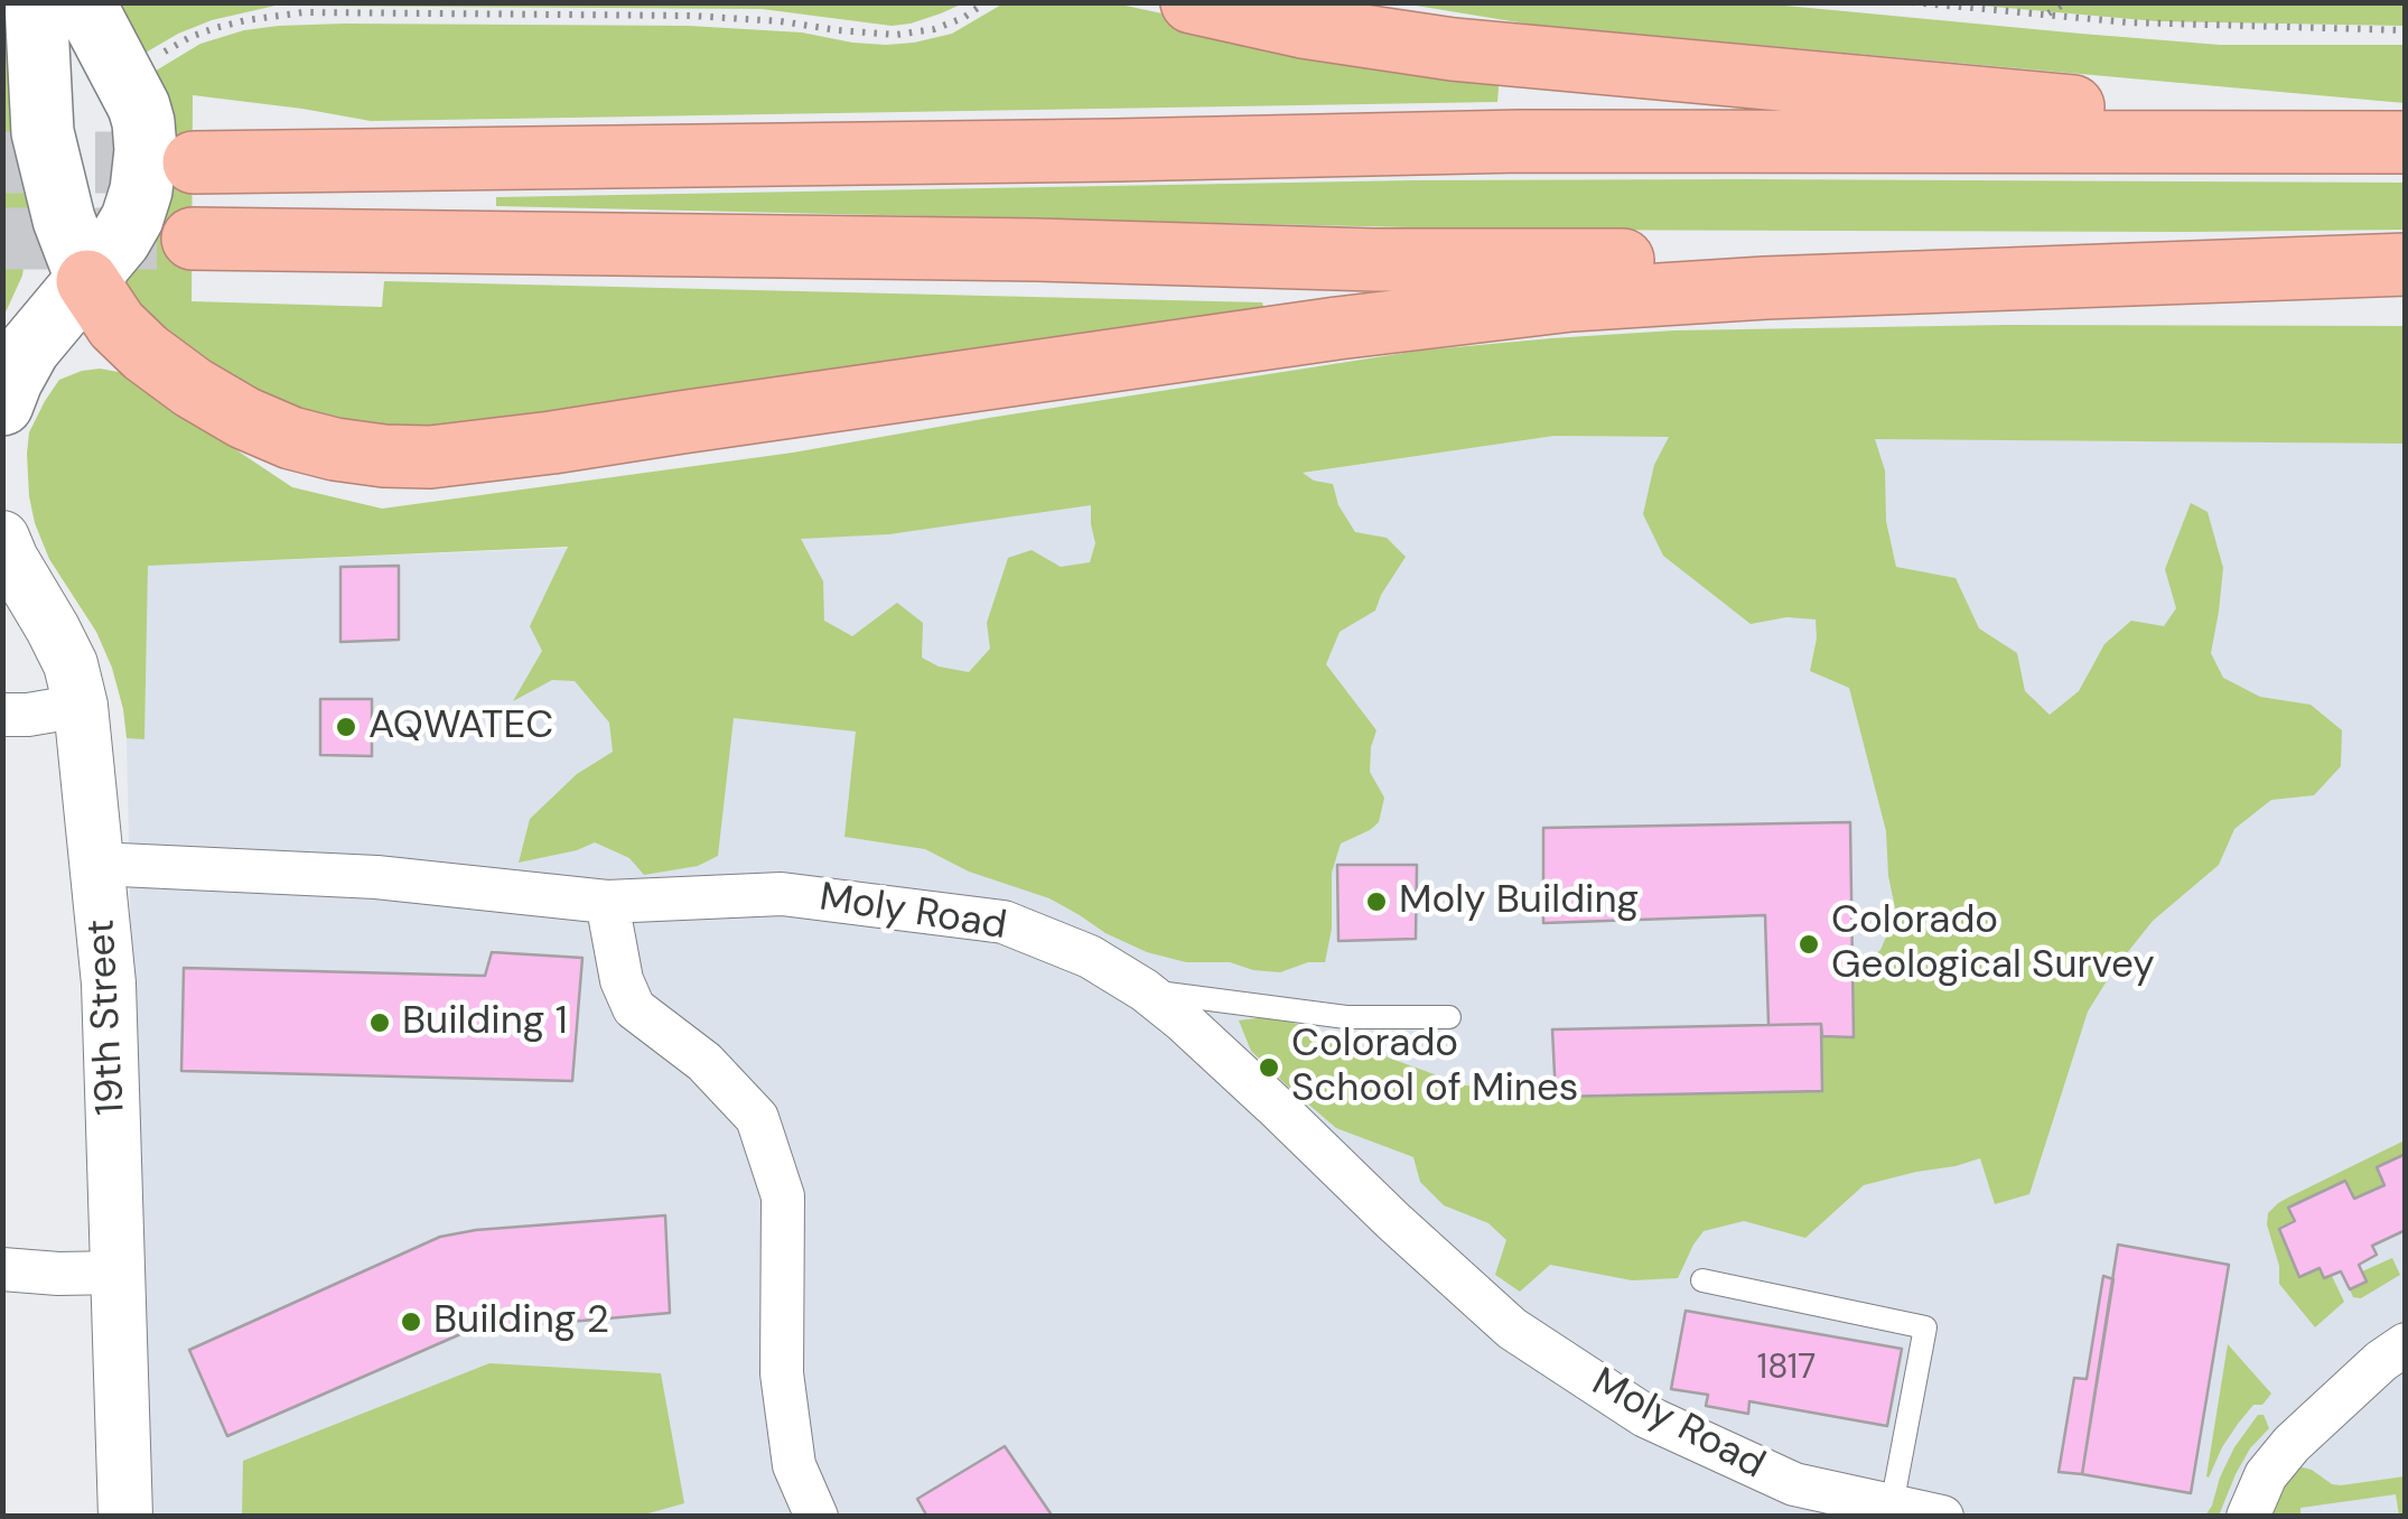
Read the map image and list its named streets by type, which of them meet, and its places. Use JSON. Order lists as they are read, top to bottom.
{
  "streets": {
    "street": ["Moly Road", "19th Street"]
  },
  "crossings": [
    ["Moly Road", "19th Street"]
  ],
  "places": [
    "AQWATEC",
    "Moly Building",
    "Colorado Geological Survey",
    "Building 1",
    "Colorado School of Mines",
    "Building 2"
  ],
  "house_numbers": ["1817"]
}
